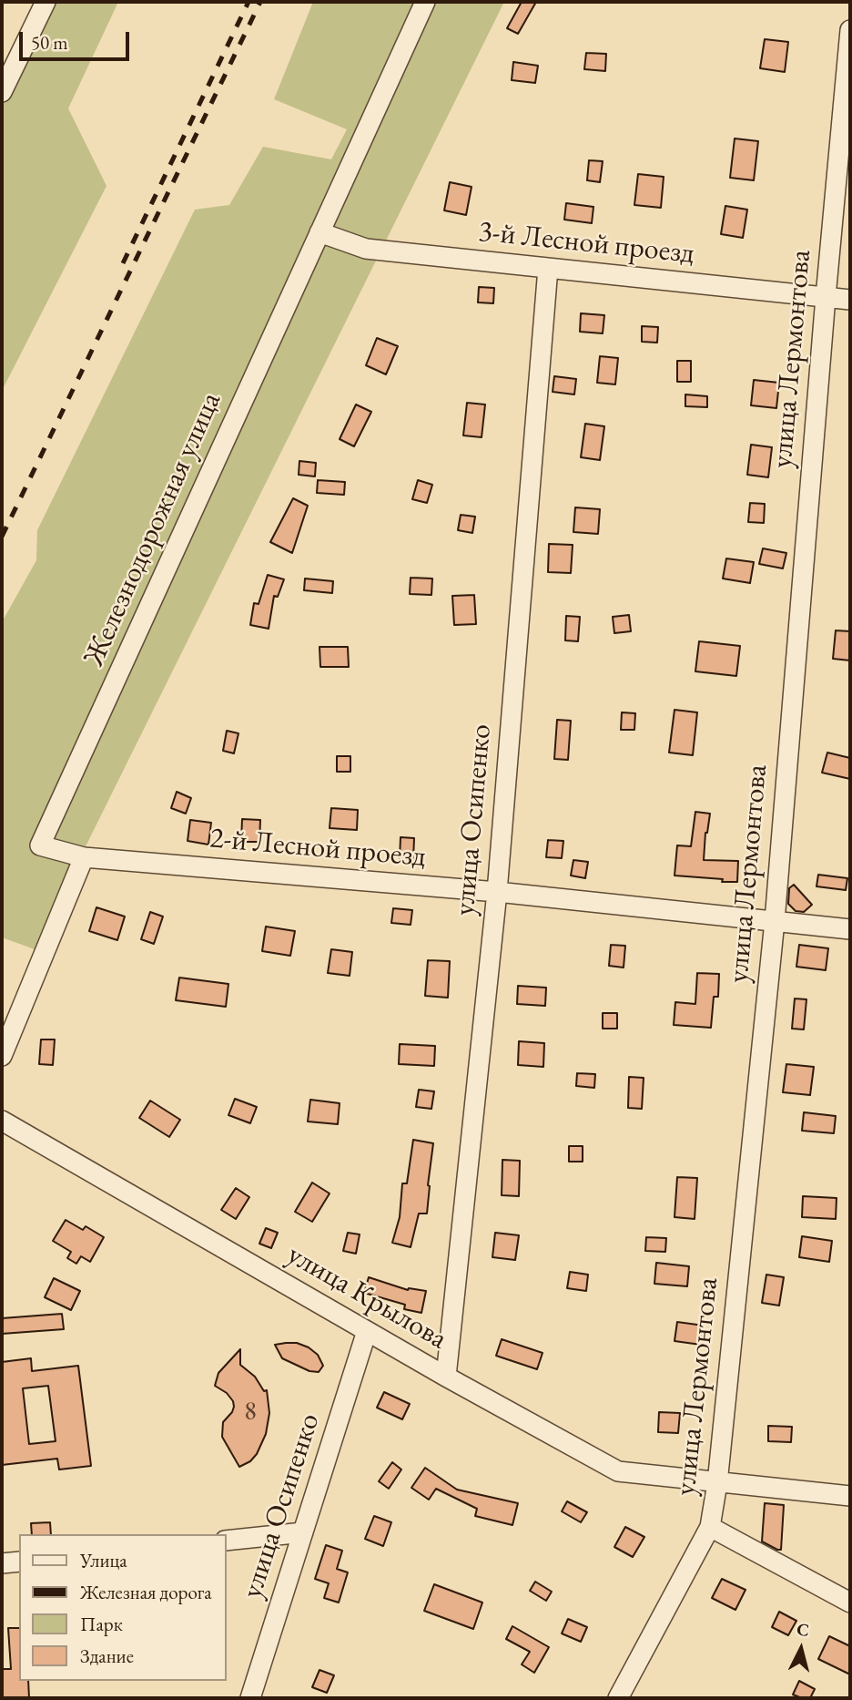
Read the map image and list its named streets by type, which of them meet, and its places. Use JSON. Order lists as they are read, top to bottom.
{
  "streets": {
    "street": [
      "3-й Лесной проезд",
      "улица Лермонтова",
      "Железнодорожная улица",
      "улица Осипенко",
      "2-й Лесной проезд",
      "улица Крылова"
    ]
  },
  "crossings": [
    ["3-й Лесной проезд", "улица Лермонтова"],
    ["3-й Лесной проезд", "Железнодорожная улица"],
    ["3-й Лесной проезд", "улица Осипенко"],
    ["улица Лермонтова", "2-й Лесной проезд"],
    ["улица Лермонтова", "улица Крылова"],
    ["Железнодорожная улица", "2-й Лесной проезд"],
    ["улица Осипенко", "2-й Лесной проезд"],
    ["улица Осипенко", "улица Крылова"]
  ],
  "house_numbers": ["8"],
  "legend": [
    "Улица",
    "Железная дорога",
    "Парк",
    "Здание"
  ],
  "scale_bar": "50 m",
  "north": "top"
}
